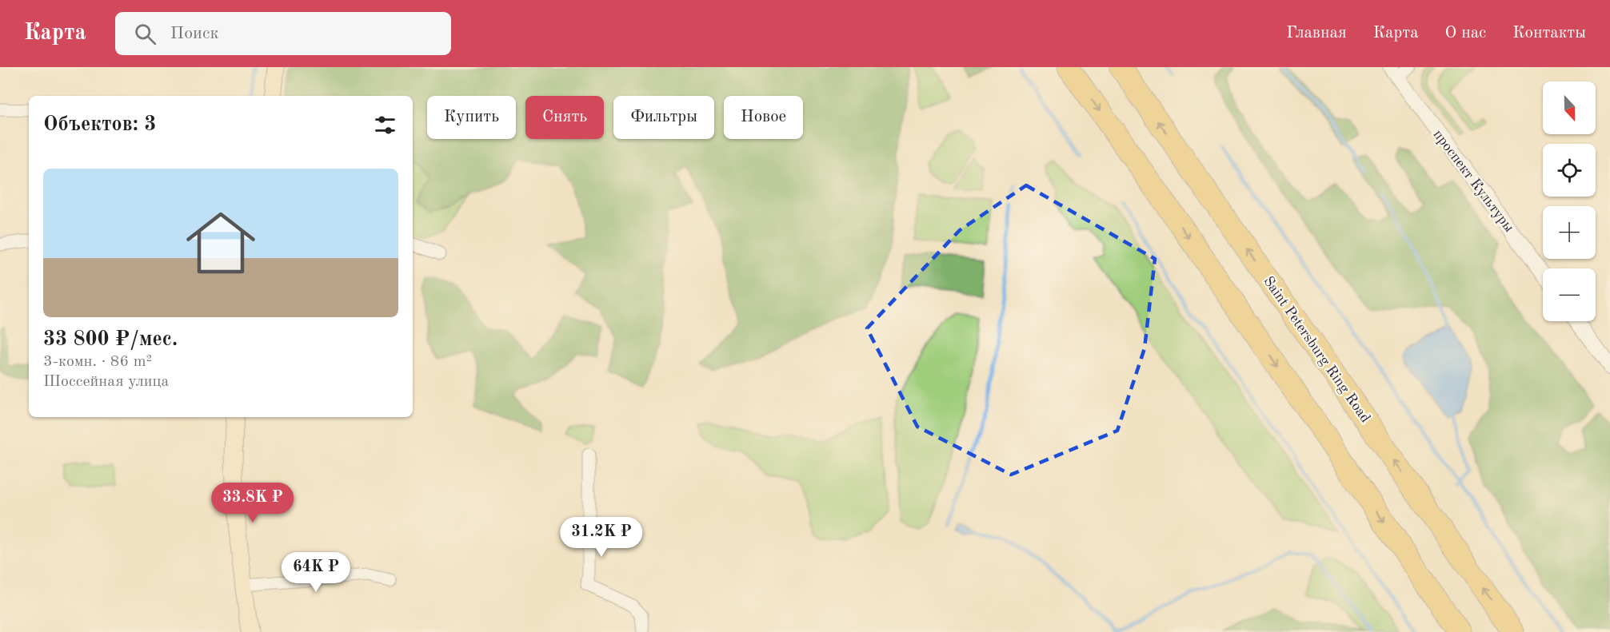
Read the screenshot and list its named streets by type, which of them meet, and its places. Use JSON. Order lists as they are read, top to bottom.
{
  "streets": {
    "highway": ["Saint Petersburg Ring Road"],
    "street": ["проспект Культуры"]
  },
  "north": "bottom",
  "page": {
    "header": "Карта",
    "search": "Поиск",
    "nav": [
      "Главная",
      "Карта",
      "О нас",
      "Контакты"
    ],
    "map_buttons": ["+", "−"],
    "chip": [
      "Купить",
      "Снять",
      "Фильтры",
      "Новое"
    ],
    "heading": "Объектов: 3",
    "list": [
      {
        "name": "33 800 ₽/мес.",
        "note": "3-комн. · 86 m² · Шоссейная улица"
      }
    ],
    "price": ["33.8K ₽", "31.2K ₽", "64K ₽"]
  }
}
